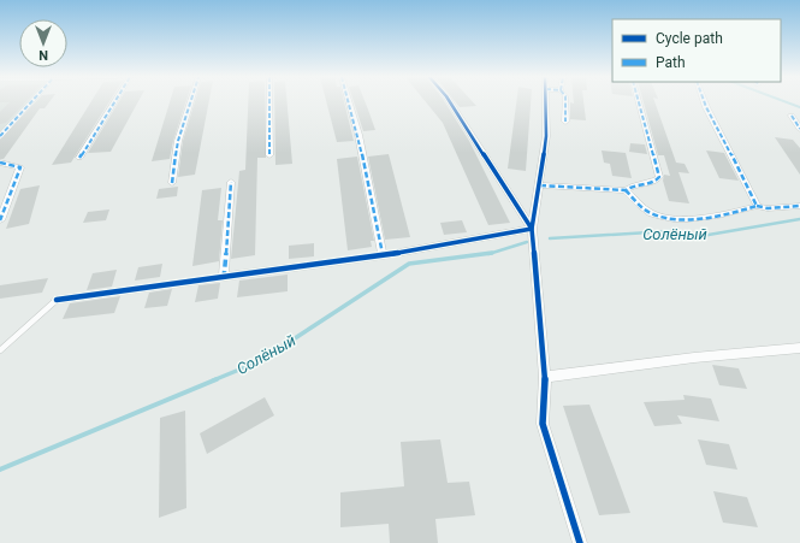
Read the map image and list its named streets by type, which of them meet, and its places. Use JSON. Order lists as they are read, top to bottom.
{
  "water": ["Солёный"],
  "legend": ["Cycle path", "Path"],
  "north": "bottom"
}
